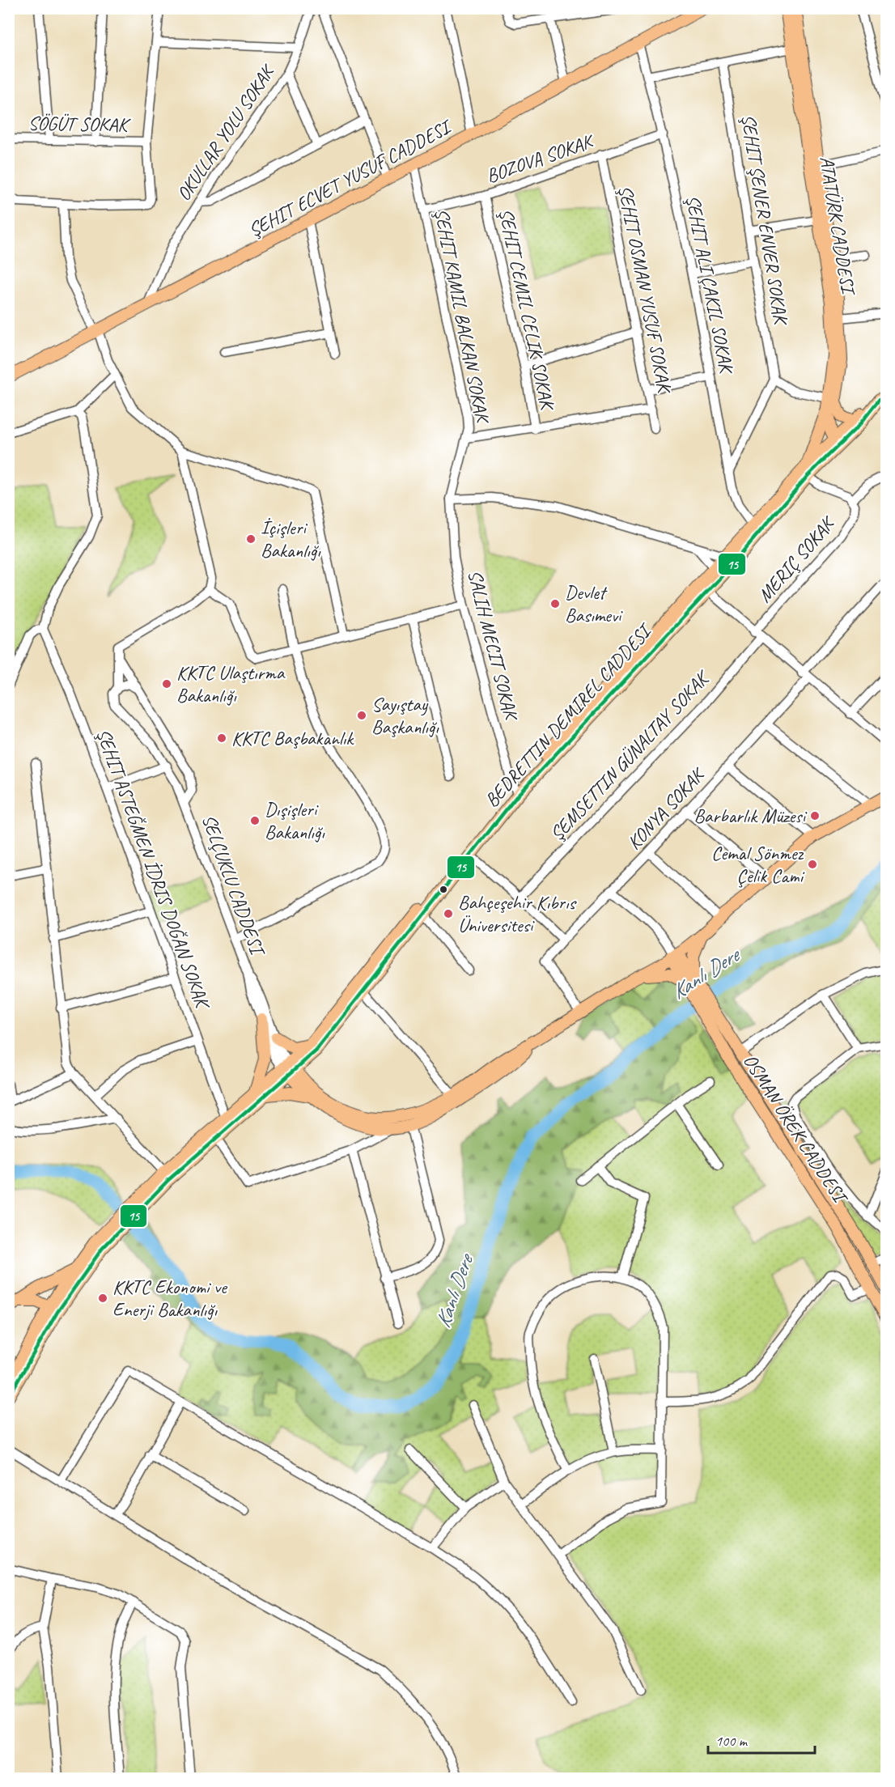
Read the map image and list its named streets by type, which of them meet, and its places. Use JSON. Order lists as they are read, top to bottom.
{
  "streets": {
    "main road": [
      "ŞEHIT ECVET YUSUF CADDESI",
      "ATATÜRK CADDESI",
      "BEDRETTIN DEMIREL CADDESI",
      "OSMAN ÖREK CADDESI"
    ],
    "street": [
      "SÖGÜT SOKAK",
      "OKULLAR YOLU SOKAK",
      "BOZOVA SOKAK",
      "ŞEHIT ŞENER ENVER SOKAK",
      "ŞEHIT OSMAN YUSUF SOKAK",
      "ŞEHIT CEMIL CELIK SOKAK",
      "ŞEHIT KAMIL BALKAN SOKAK",
      "MERIÇ SOKAK",
      "SALIH MECIT SOKAK",
      "ŞEMSETTIN GÜNALTAY SOKAK",
      "KONYA SOKAK",
      "ŞEHIT ASTEĞMEN İDRIS DOĞAN SOKAK",
      "SELÇUKLU CADDESI"
    ]
  },
  "crossings": [
    ["OKULLAR YOLU SOKAK", "ŞEHIT ECVET YUSUF CADDESI"],
    ["BOZOVA SOKAK", "ŞEHIT OSMAN YUSUF SOKAK"],
    ["BOZOVA SOKAK", "ŞEHIT CEMIL CELIK SOKAK"],
    ["BOZOVA SOKAK", "ŞEHIT KAMIL BALKAN SOKAK"],
    ["ŞEHIT ECVET YUSUF CADDESI", "ŞEHIT KAMIL BALKAN SOKAK"],
    ["ATATÜRK CADDESI", "BEDRETTIN DEMIREL CADDESI"],
    ["ŞEHIT KAMIL BALKAN SOKAK", "SALIH MECIT SOKAK"],
    ["MERIÇ SOKAK", "BEDRETTIN DEMIREL CADDESI"],
    ["MERIÇ SOKAK", "ŞEMSETTIN GÜNALTAY SOKAK"],
    ["SALIH MECIT SOKAK", "BEDRETTIN DEMIREL CADDESI"],
    ["BEDRETTIN DEMIREL CADDESI", "SELÇUKLU CADDESI"]
  ],
  "water": ["Kanlı Dere"],
  "places": [
    "İçişleri Bakanlığı",
    "Devlet Basımevi",
    "KKTC Ulaştırma Bakanlığı",
    "Sayıştay Başkanlığı",
    "KKTC Başbakanlık",
    "Barbarlık Müzesi",
    "Dışişleri Bakanlığı",
    "Cemal Sönmez Çelik Cami",
    "Bahçeşehir Kıbrıs Üniversitesi",
    "KKTC Ekonomi ve Enerji Bakanlığı"
  ],
  "lines": ["transit line 15"],
  "scale_bar": "100 m"
}
